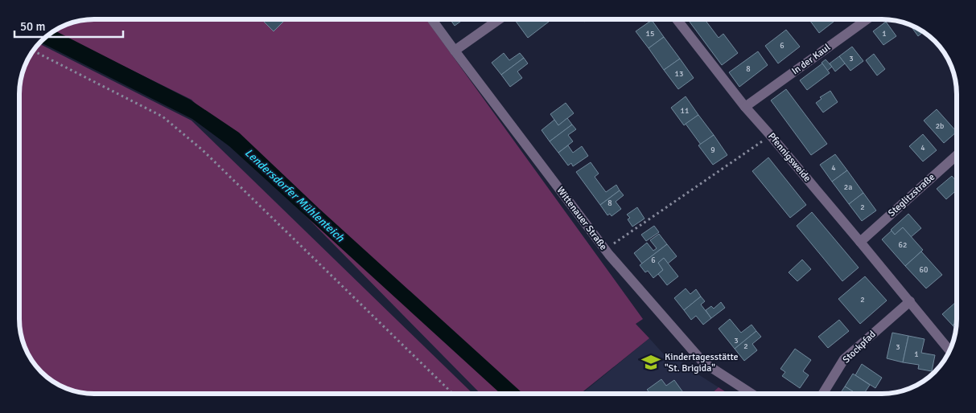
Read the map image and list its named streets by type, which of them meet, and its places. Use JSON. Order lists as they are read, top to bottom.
{
  "streets": {
    "street": [
      "In der Kaul",
      "Pfennigsweide",
      "Steglitzstraße",
      "Wittenauer Straße",
      "Stockpfad"
    ]
  },
  "crossings": [
    ["In der Kaul", "Pfennigsweide"],
    ["Pfennigsweide", "Steglitzstraße"],
    ["Pfennigsweide", "Stockpfad"]
  ],
  "water": ["Lendersdorfer Mühlenteich"],
  "places": {
    "school or university": ["Kindertagesstätte \"St. Brigida\""]
  },
  "house_numbers": [
    "15",
    "1",
    "6",
    "3",
    "8",
    "13",
    "11",
    "2b",
    "4",
    "9",
    "4",
    "2a",
    "8",
    "2",
    "62",
    "6",
    "60",
    "2",
    "3",
    "2",
    "3",
    "1"
  ],
  "scale_bar": "50 m"
}
